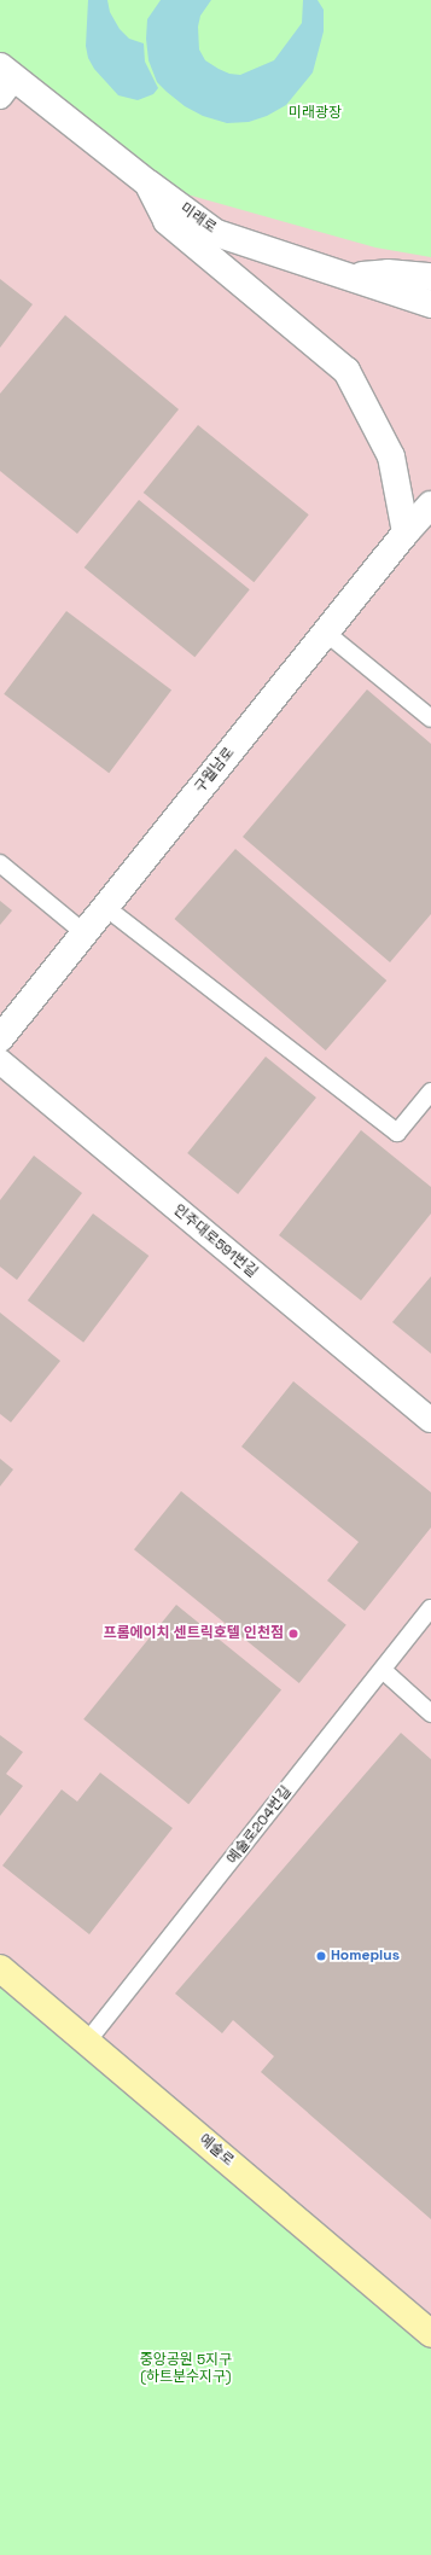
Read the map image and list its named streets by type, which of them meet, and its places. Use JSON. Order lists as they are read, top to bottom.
{
  "streets": {
    "main road": ["예술로"],
    "street": ["미래로", "구월남로", "인주대로591번길"],
    "lane": ["예술로204번길"]
  },
  "crossings": [
    ["예술로204번길", "예술로"]
  ],
  "parks": ["미래광장", "중앙공원 5지구 (하트분수지구)"],
  "places": ["프롬에이치 센트릭호텔 인천점", "Homeplus"]
}
